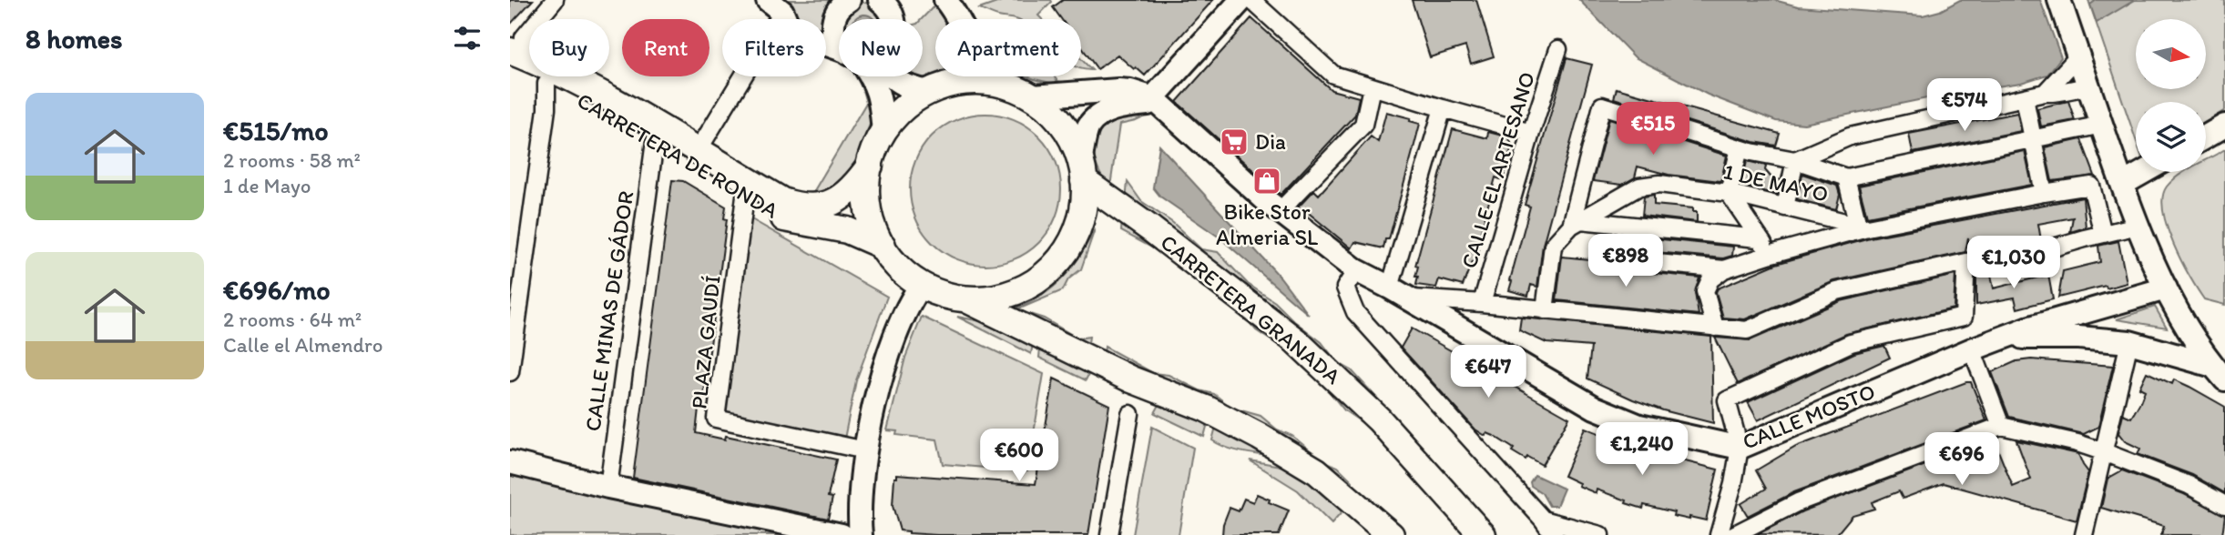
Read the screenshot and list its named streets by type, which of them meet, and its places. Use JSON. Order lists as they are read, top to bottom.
{
  "streets": {
    "main road": ["CARRETERA DE RONDA", "CARRETERA GRANADA"],
    "street": [
      "CALLE EL ARTESANO",
      "1 DE MAYO",
      "CALLE MINAS DE GÁDOR",
      "PLAZA GAUDÍ",
      "CALLE MOSTO"
    ]
  },
  "crossings": [
    ["CARRETERA DE RONDA", "CARRETERA GRANADA"],
    ["CARRETERA DE RONDA", "CALLE MINAS DE GÁDOR"],
    ["CARRETERA DE RONDA", "PLAZA GAUDÍ"]
  ],
  "places": {
    "supermarket": ["Dia"],
    "shop": ["Bike Stor Almeria SL"]
  },
  "north": "right",
  "page": {
    "heading": "8 homes",
    "chip": [
      "Buy",
      "Rent",
      "Filters",
      "New",
      "Apartment"
    ],
    "list": [
      {
        "name": "€515/mo",
        "note": "2 rooms · 58 m² · 1 de Mayo"
      },
      {
        "name": "€696/mo",
        "note": "2 rooms · 64 m² · Calle el Almendro"
      }
    ],
    "price": [
      "€574",
      "€515",
      "€898",
      "€1,030",
      "€647",
      "€1,240",
      "€600",
      "€696"
    ]
  }
}
